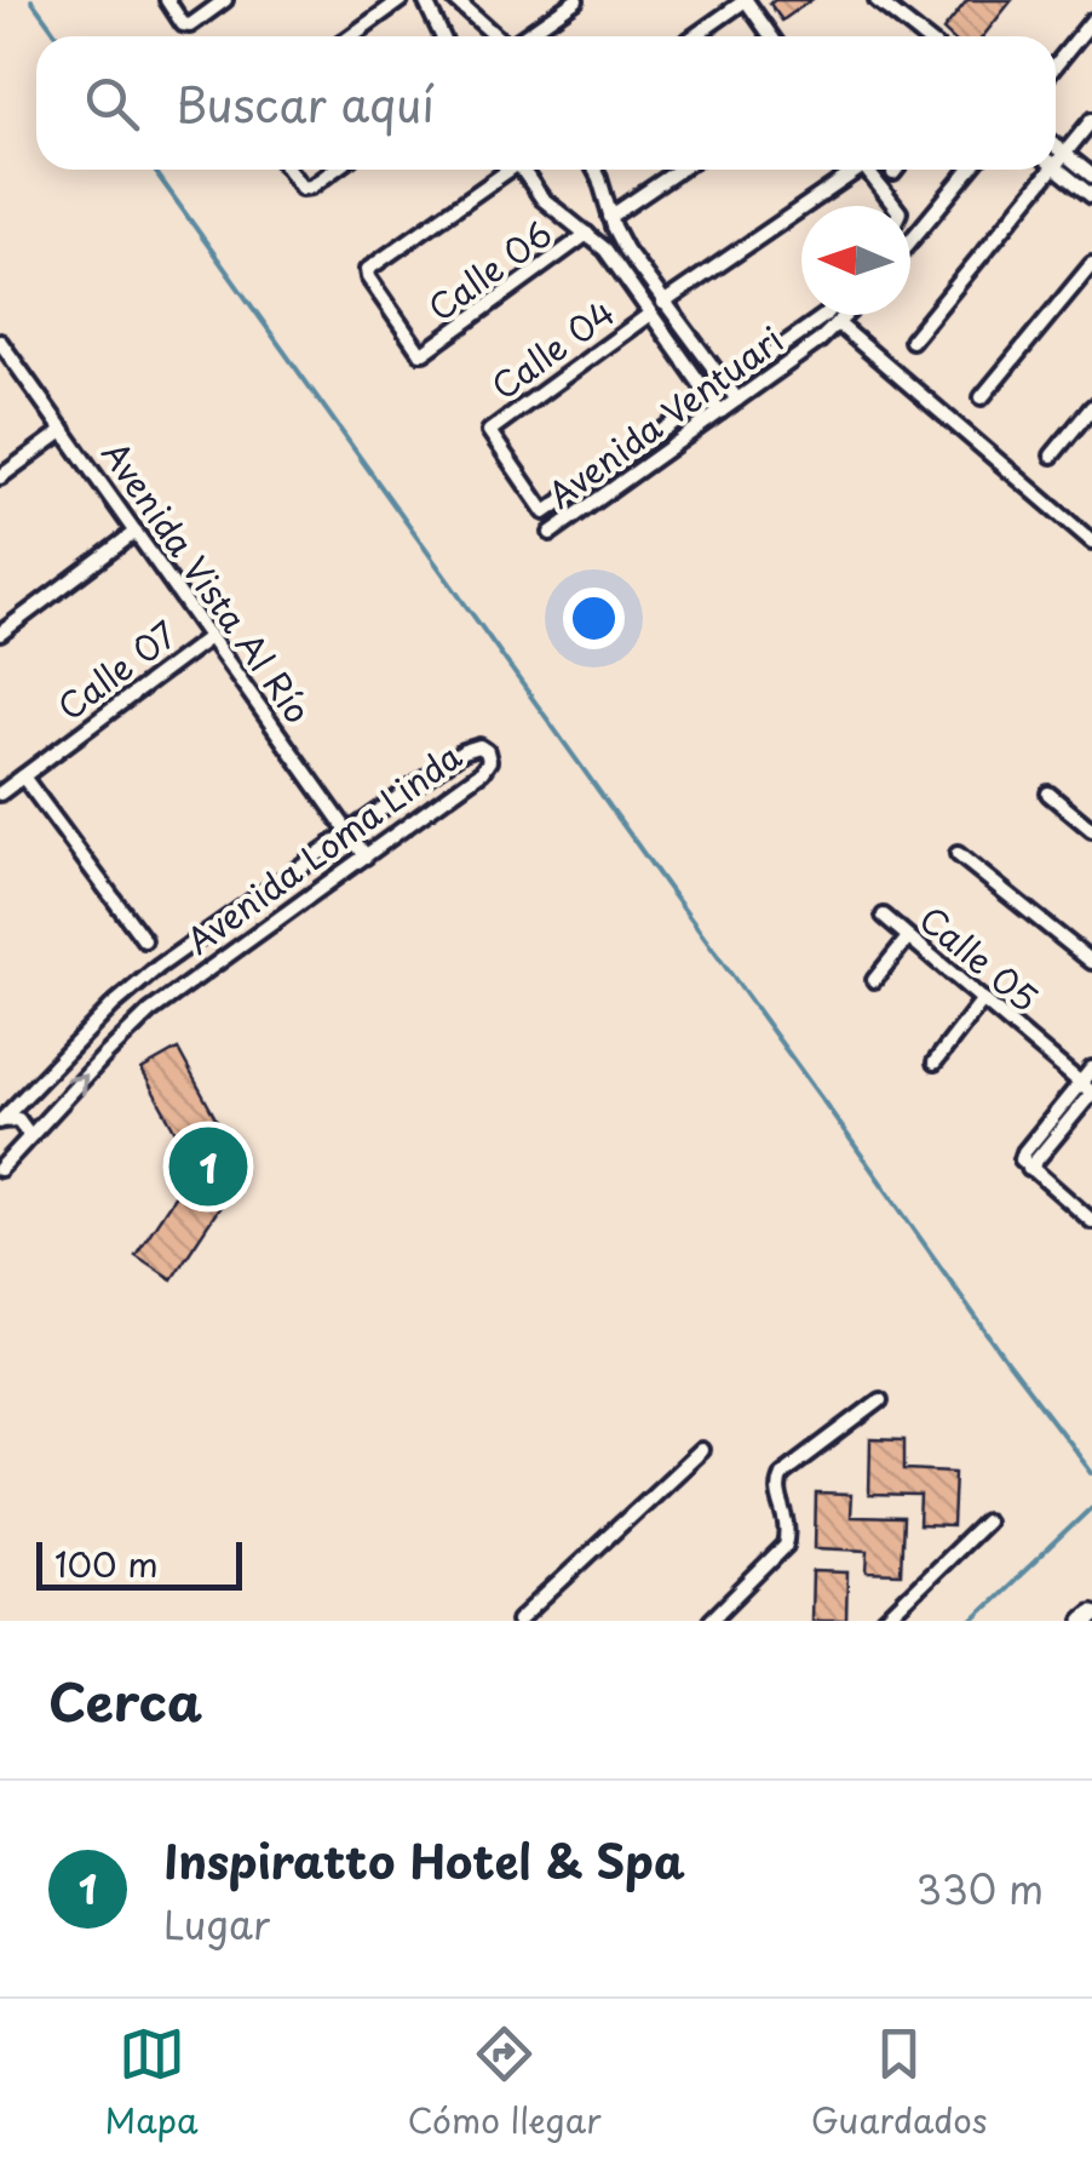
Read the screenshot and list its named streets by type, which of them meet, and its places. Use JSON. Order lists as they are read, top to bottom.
{
  "streets": {
    "street": [
      "Calle 06",
      "Calle 04",
      "Avenida Ventuari",
      "Avenida Vista Al Río",
      "Calle 07",
      "Avenida Loma Linda",
      "Calle 05"
    ]
  },
  "crossings": [
    ["Avenida Vista Al Río", "Calle 07"],
    ["Avenida Vista Al Río", "Avenida Loma Linda"]
  ],
  "scale_bar": "100 m",
  "north": "left",
  "page": {
    "search": "Buscar aquí",
    "pins": "1",
    "scale": "100 m",
    "heading": "Cerca",
    "list": [
      {
        "mark": "1",
        "name": "Inspiratto Hotel & Spa",
        "note": "Lugar",
        "value": "330 m"
      }
    ],
    "nav": ["Mapa", "Cómo llegar", "Guardados"]
  }
}
